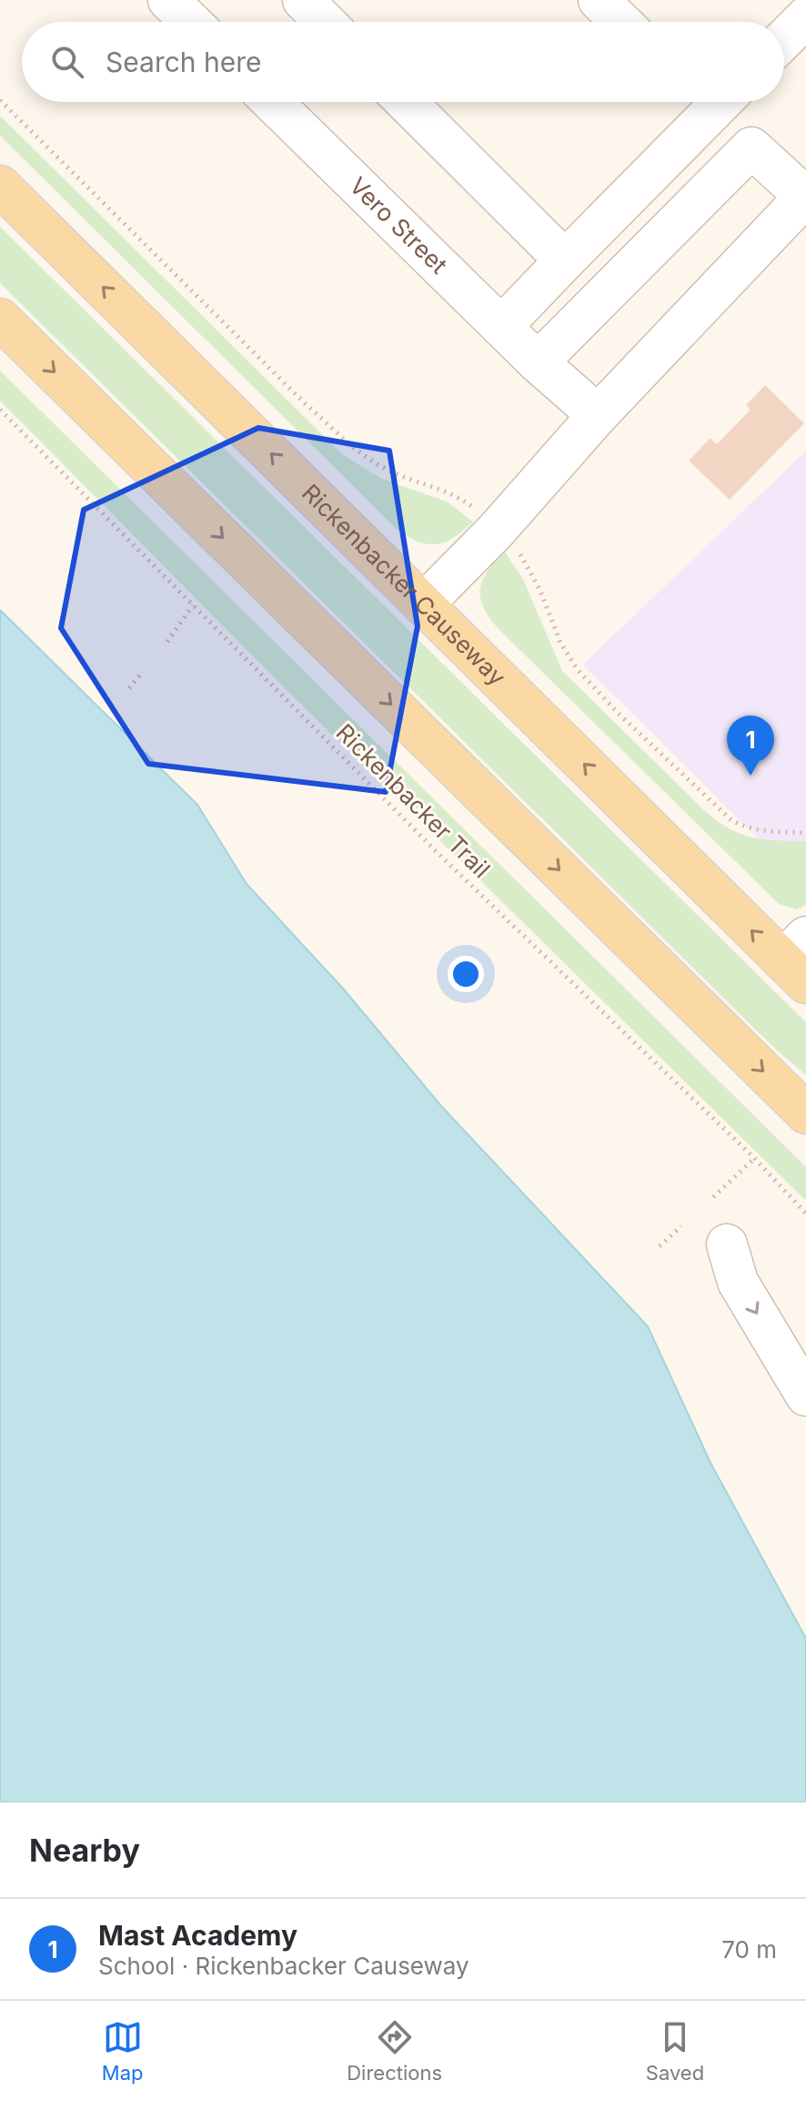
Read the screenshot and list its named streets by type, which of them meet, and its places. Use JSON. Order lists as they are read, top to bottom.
{
  "streets": {
    "main road": ["Rickenbacker Causeway"],
    "lane": ["Vero Street"],
    "path": ["Rickenbacker Trail"]
  },
  "page": {
    "search": "Search here",
    "pins": "1",
    "heading": "Nearby",
    "list": [
      {
        "mark": "1",
        "name": "Mast Academy",
        "note": "School · Rickenbacker Causeway",
        "value": "70 m"
      }
    ],
    "nav": ["Map", "Directions", "Saved"]
  }
}
